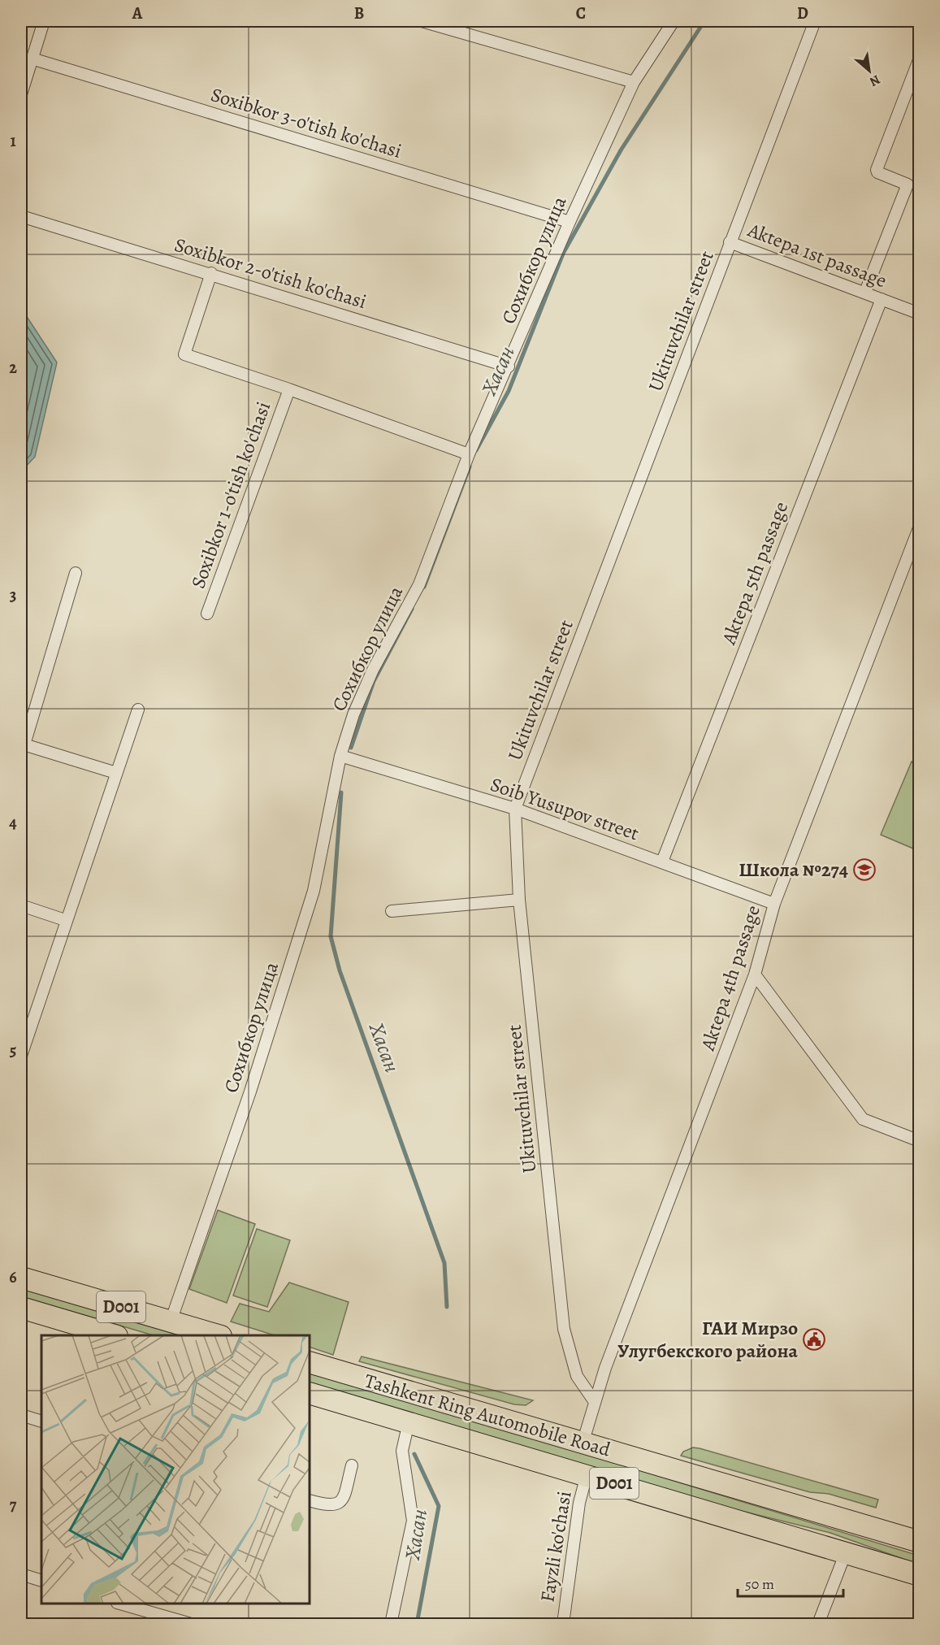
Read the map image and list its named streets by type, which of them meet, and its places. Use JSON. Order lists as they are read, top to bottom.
{
  "streets": {
    "highway": ["D001", "Tashkent Ring Automobile Road"],
    "street": [
      "Soxibkor 3-o'tish ko'chasi",
      "Aktepa 1st passage",
      "Сохибкор улица",
      "Soxibkor 2-o'tish ko'chasi",
      "Ukituvchilar street",
      "Soxibkor 1-o'tish ko'chasi",
      "Aktepa 5th passage",
      "Soib Yusupov street",
      "Aktepa 4th passage",
      "Fayzli ko'chasi"
    ]
  },
  "crossings": [
    ["Soxibkor 3-o'tish ko'chasi", "Сохибкор улица"],
    ["Aktepa 1st passage", "Ukituvchilar street"],
    ["Aktepa 1st passage", "Aktepa 5th passage"],
    ["Сохибкор улица", "Soxibkor 2-o'tish ko'chasi"],
    ["Сохибкор улица", "Soxibkor 1-o'tish ko'chasi"],
    ["Сохибкор улица", "Soib Yusupov street"],
    ["Сохибкор улица", "D001"],
    ["Soxibkor 2-o'tish ko'chasi", "Soxibkor 1-o'tish ko'chasi"],
    ["Ukituvchilar street", "Soib Yusupov street"],
    ["Ukituvchilar street", "Aktepa 4th passage"],
    ["Aktepa 5th passage", "Soib Yusupov street"],
    ["Soib Yusupov street", "Aktepa 4th passage"],
    ["Aktepa 4th passage", "Tashkent Ring Automobile Road"],
    ["Tashkent Ring Automobile Road", "Fayzli ko'chasi"]
  ],
  "water": ["Хасан"],
  "places": {
    "school or university": ["Школа №274"],
    "public building": ["ГАИ Мирзо Улугбекского района"]
  },
  "scale_bar": "50 m",
  "north": "bottom right",
  "grid": {
    "columns": [
      "A",
      "B",
      "C",
      "D"
    ],
    "rows": [
      "1",
      "2",
      "3",
      "4",
      "5",
      "6",
      "7"
    ]
  }
}
